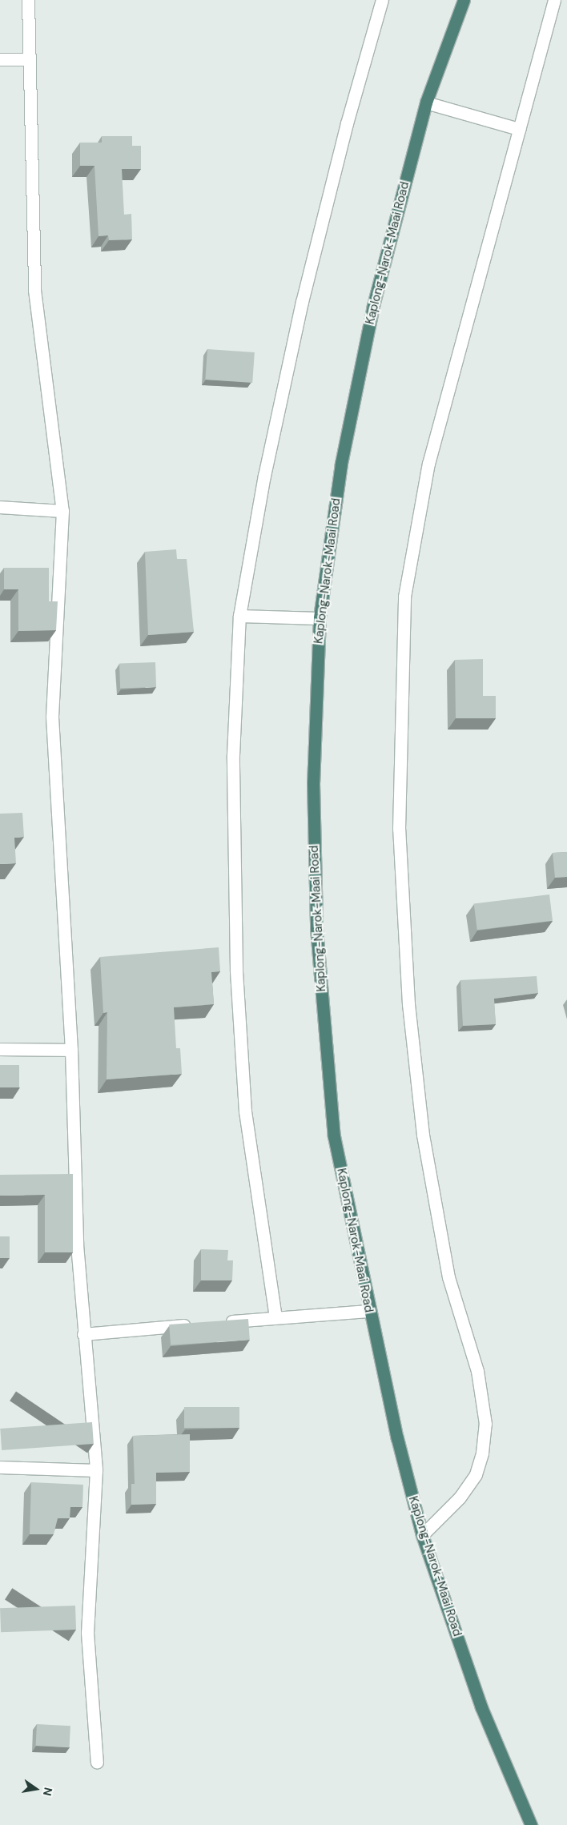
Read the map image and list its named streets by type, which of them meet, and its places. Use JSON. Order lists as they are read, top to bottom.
{
  "streets": {
    "highway": ["Kaplong-Narok-Maai Road"]
  },
  "north": "right"
}
